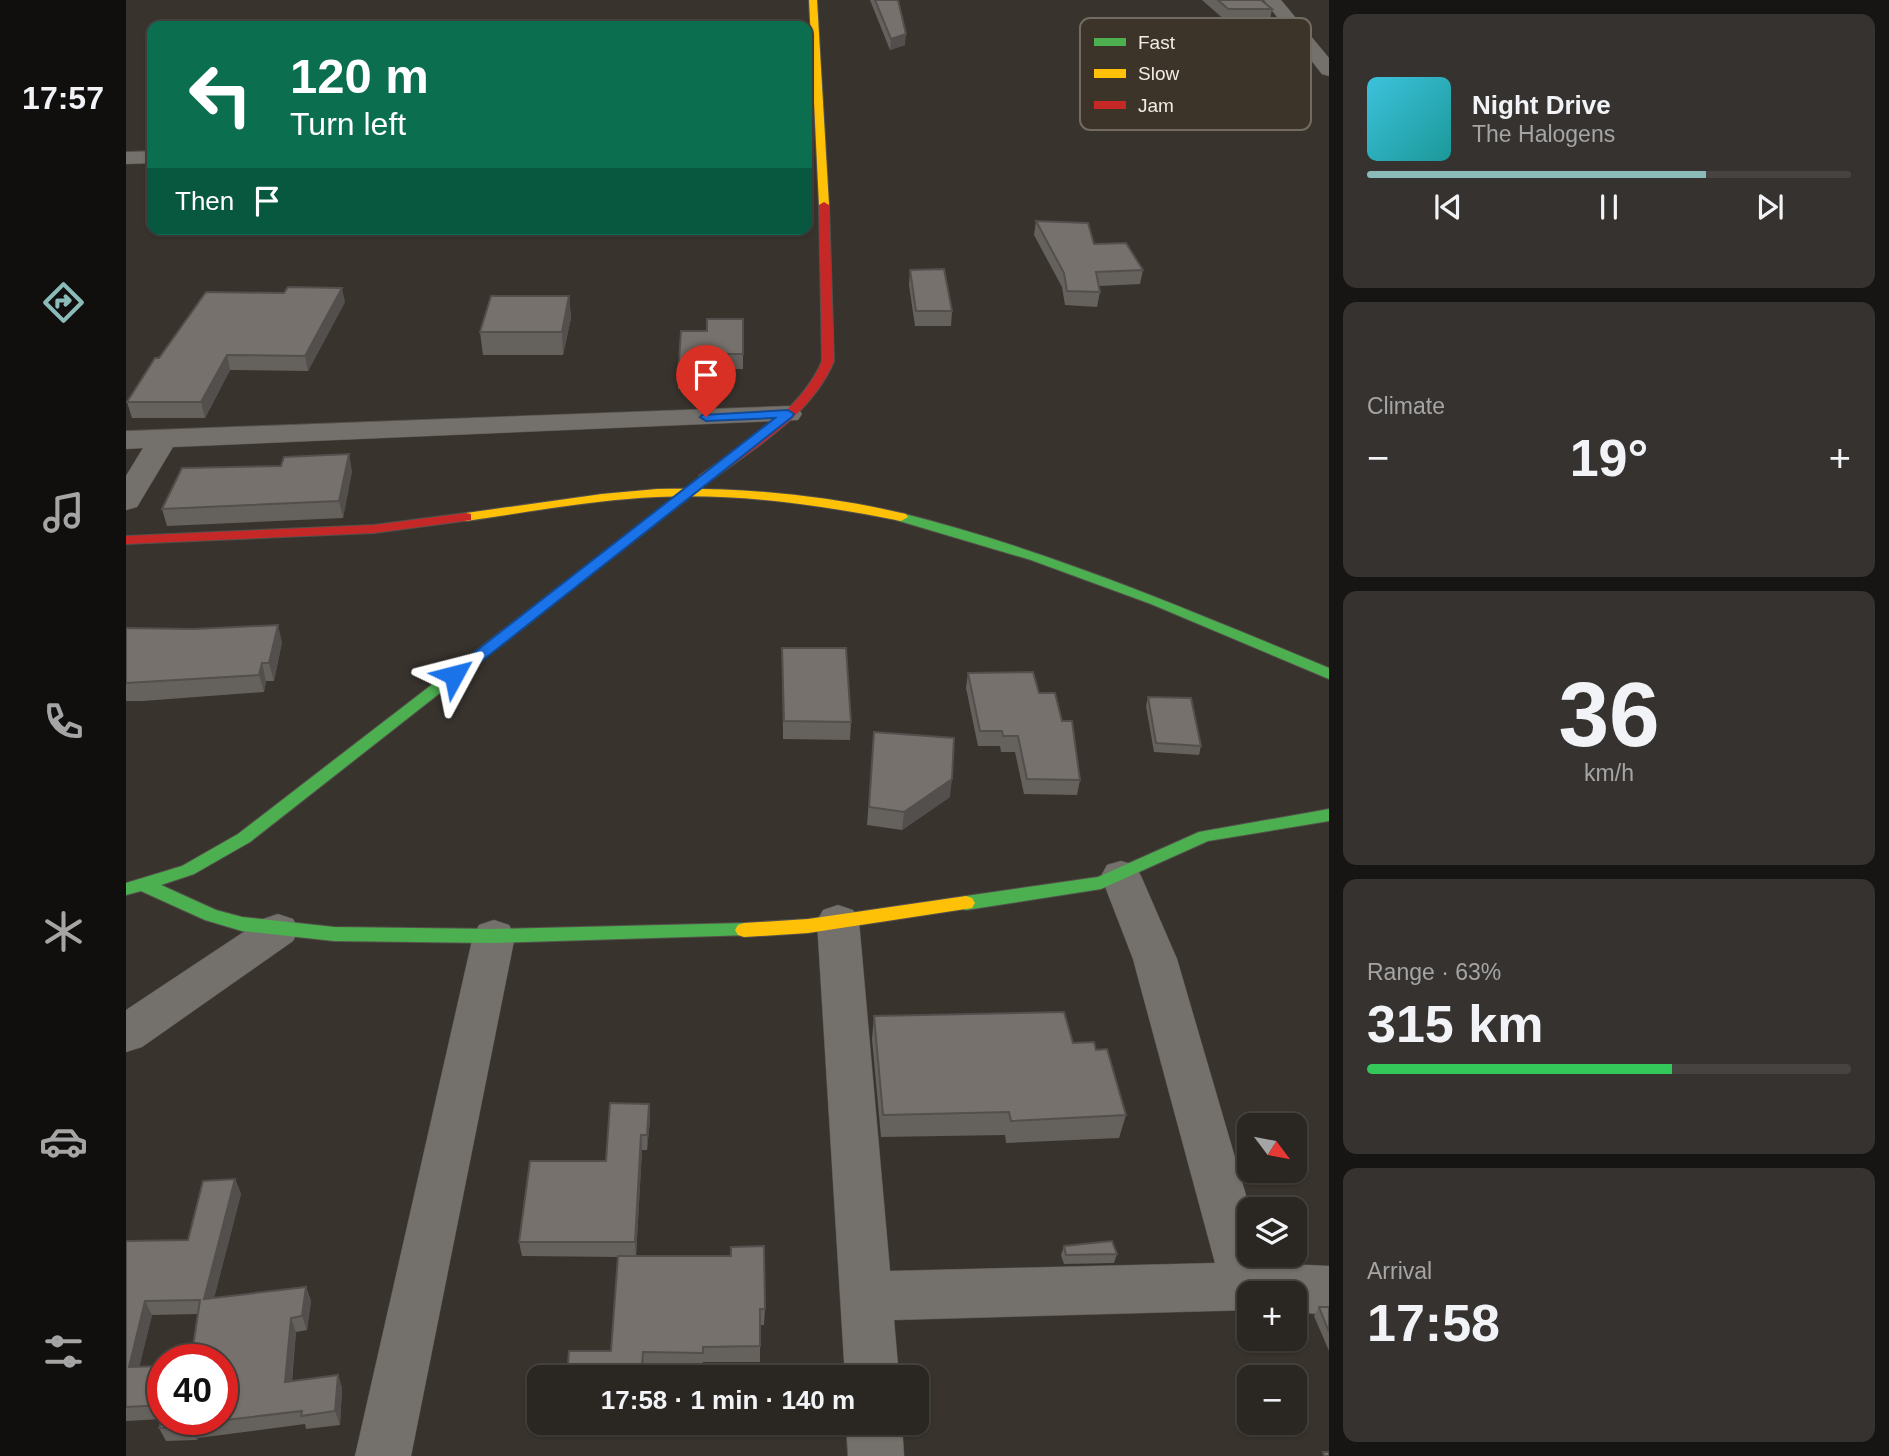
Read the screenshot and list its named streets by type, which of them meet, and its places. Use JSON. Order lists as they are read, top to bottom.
{
  "legend": ["Fast", "Slow", "Jam"],
  "north": "bottom right",
  "page": {
    "tabs": "17:57",
    "turn": ["120 m", "Turn left"],
    "song": ["Night Drive", "The Halogens"],
    "then": "Then",
    "tile": [
      "Climate",
      ["36", "km/h"],
      ["Range · 63%", "315 km"],
      ["Arrival", "17:58"]
    ],
    "heat": ["−", "19°", "+"],
    "map_buttons": ["+", "−"],
    "limit": "40",
    "trip": "17:58 · 1 min · 140 m"
  }
}
